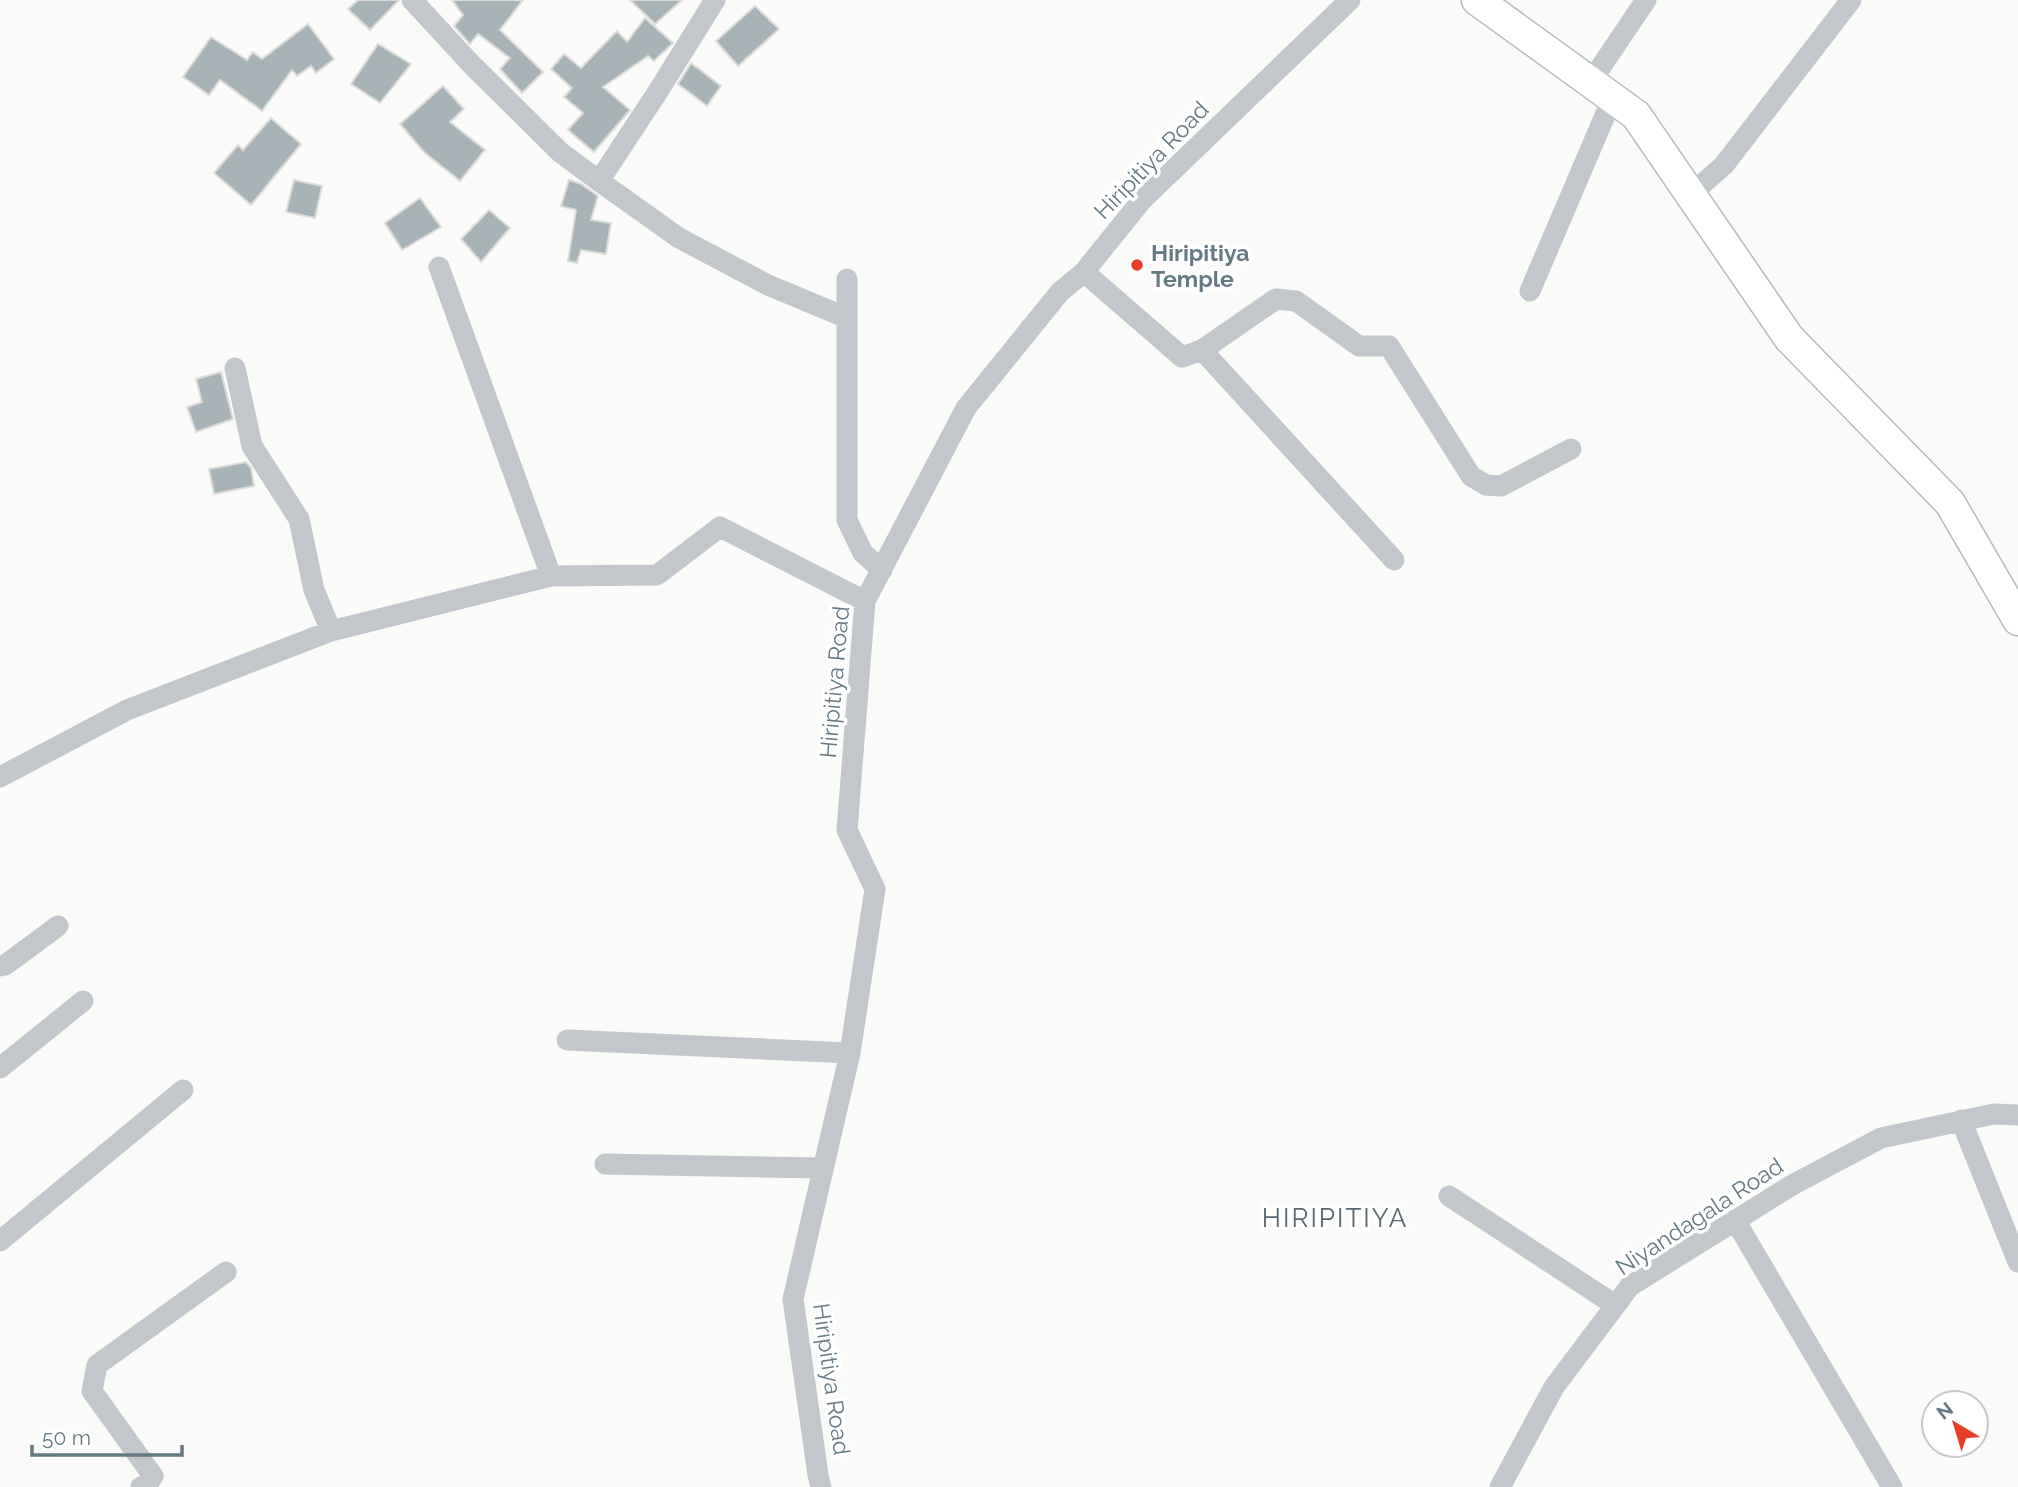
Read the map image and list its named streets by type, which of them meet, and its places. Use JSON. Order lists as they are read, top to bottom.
{
  "streets": {
    "street": ["Hiripitiya Road", "Niyandagala Road"]
  },
  "districts": ["HIRIPITIYA"],
  "places": ["Hiripitiya Temple"],
  "scale_bar": "50 m",
  "north": "top left"
}
